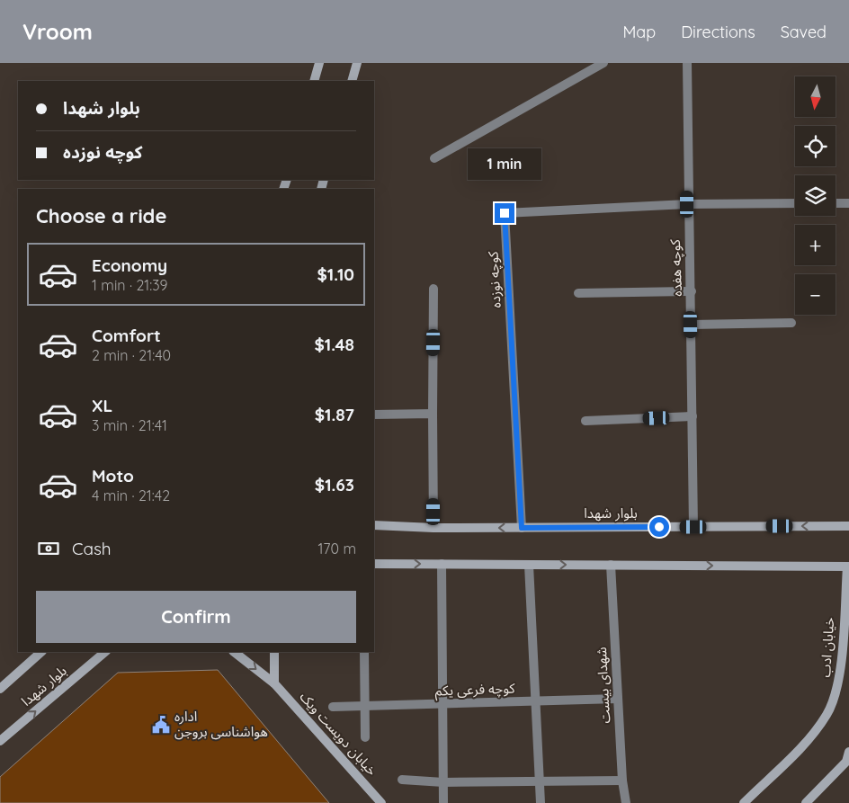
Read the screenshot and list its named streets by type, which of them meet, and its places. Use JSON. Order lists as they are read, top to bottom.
{
  "streets": {
    "main road": ["بلوار شهدا", "خیابان ادب", "خیابان دویست ویک"],
    "street": [
      "کوچه هفده",
      "کوچه نوزده",
      "شهدای بیست",
      "کوچه فرعی یکم"
    ]
  },
  "crossings": [
    ["کوچه هفده", "کوچه نوزده"],
    ["کوچه هفده", "بلوار شهدا"],
    ["کوچه نوزده", "بلوار شهدا"],
    ["شهدای بیست", "کوچه فرعی یکم"]
  ],
  "places": {
    "public building": ["اداره هواشناسی بروجن"]
  },
  "north": "bottom",
  "page": {
    "header": "Vroom",
    "nav": ["Map", "Directions", "Saved"],
    "map_buttons": ["+", "−"],
    "banner": ["بلوار شهدا", "کوچه نوزده"],
    "bubble": "1 min",
    "heading": "Choose a ride",
    "list": [
      {
        "name": "Economy",
        "note": "1 min · 21:39",
        "value": "$1.10"
      },
      {
        "name": "Comfort",
        "note": "2 min · 21:40",
        "value": "$1.48"
      },
      {
        "name": "XL",
        "note": "3 min · 21:41",
        "value": "$1.87"
      },
      {
        "name": "Moto",
        "note": "4 min · 21:42",
        "value": "$1.63"
      }
    ],
    "pay": ["Cash", "170 m"],
    "buttons": "Confirm"
  }
}
